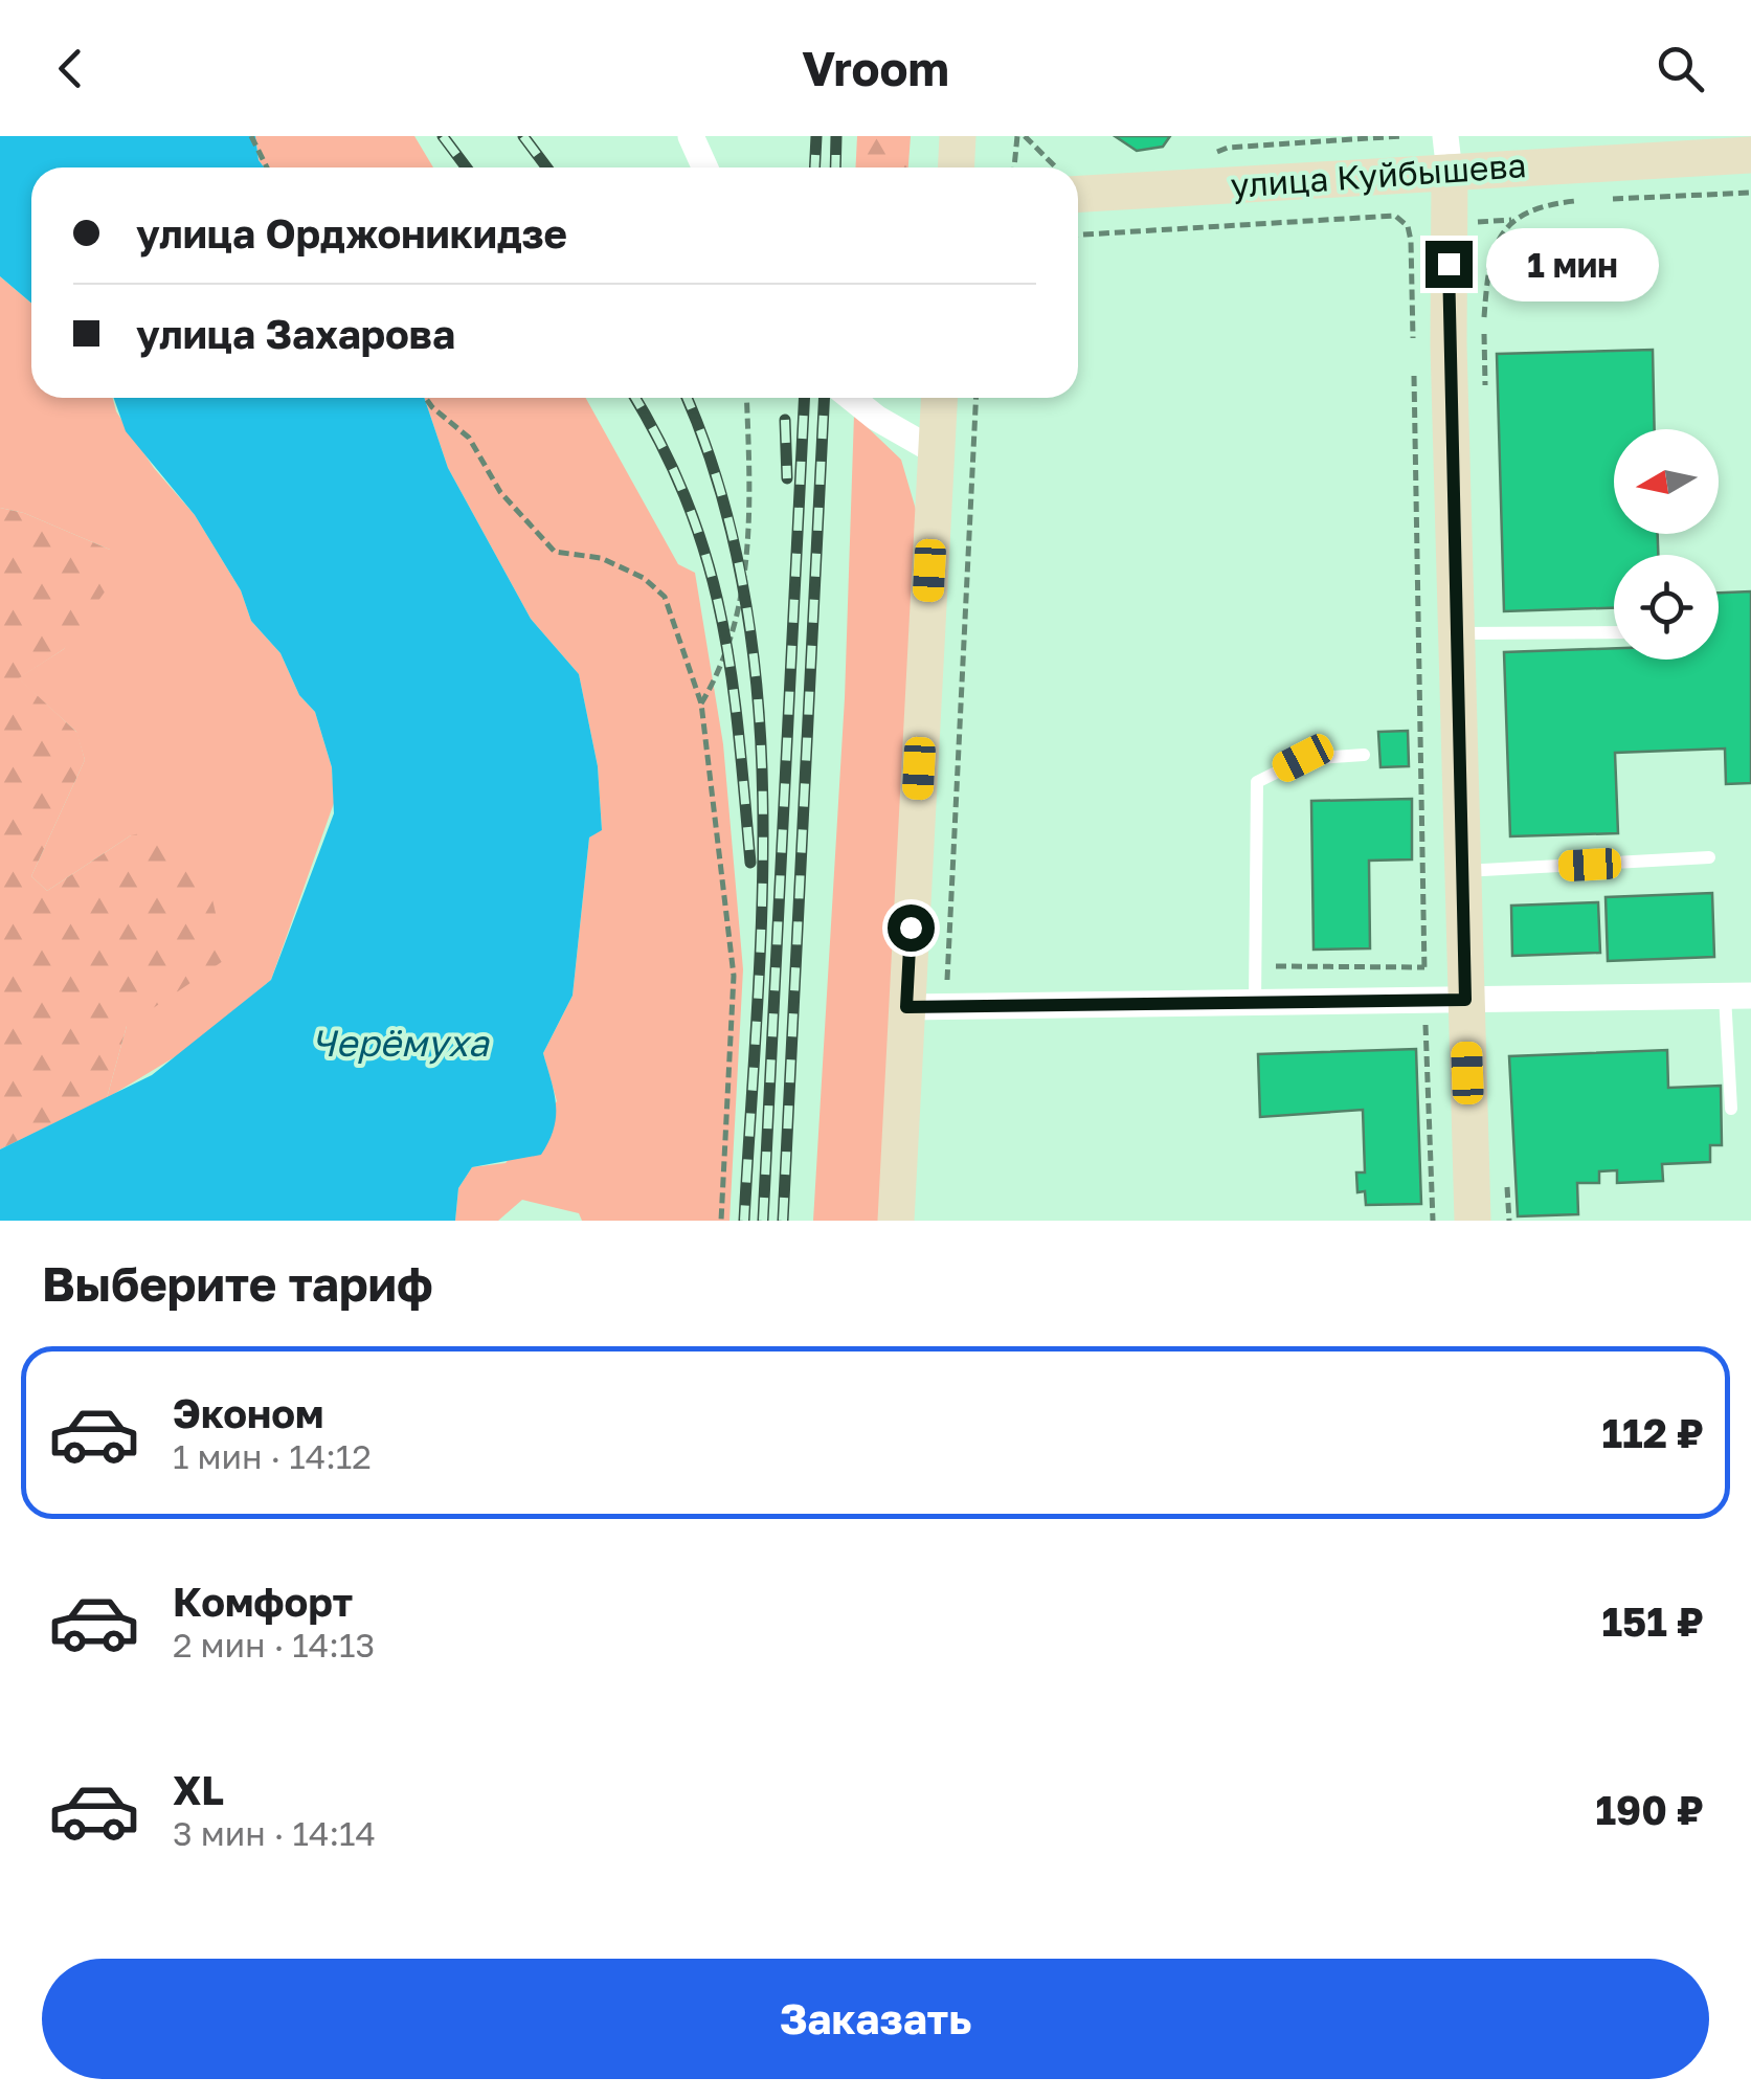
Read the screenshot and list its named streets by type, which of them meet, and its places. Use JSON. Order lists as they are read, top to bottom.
{
  "streets": {
    "street": ["улица Куйбышева"]
  },
  "water": ["Черёмуха"],
  "north": "left",
  "page": {
    "header": "Vroom",
    "banner": ["улица Орджоникидзе", "улица Захарова"],
    "bubble": "1 мин",
    "heading": "Выберите тариф",
    "list": [
      {
        "name": "Эконом",
        "note": "1 мин · 14:12",
        "value": "112 ₽"
      },
      {
        "name": "Комфорт",
        "note": "2 мин · 14:13",
        "value": "151 ₽"
      },
      {
        "name": "XL",
        "note": "3 мин · 14:14",
        "value": "190 ₽"
      }
    ],
    "buttons": "Заказать"
  }
}
